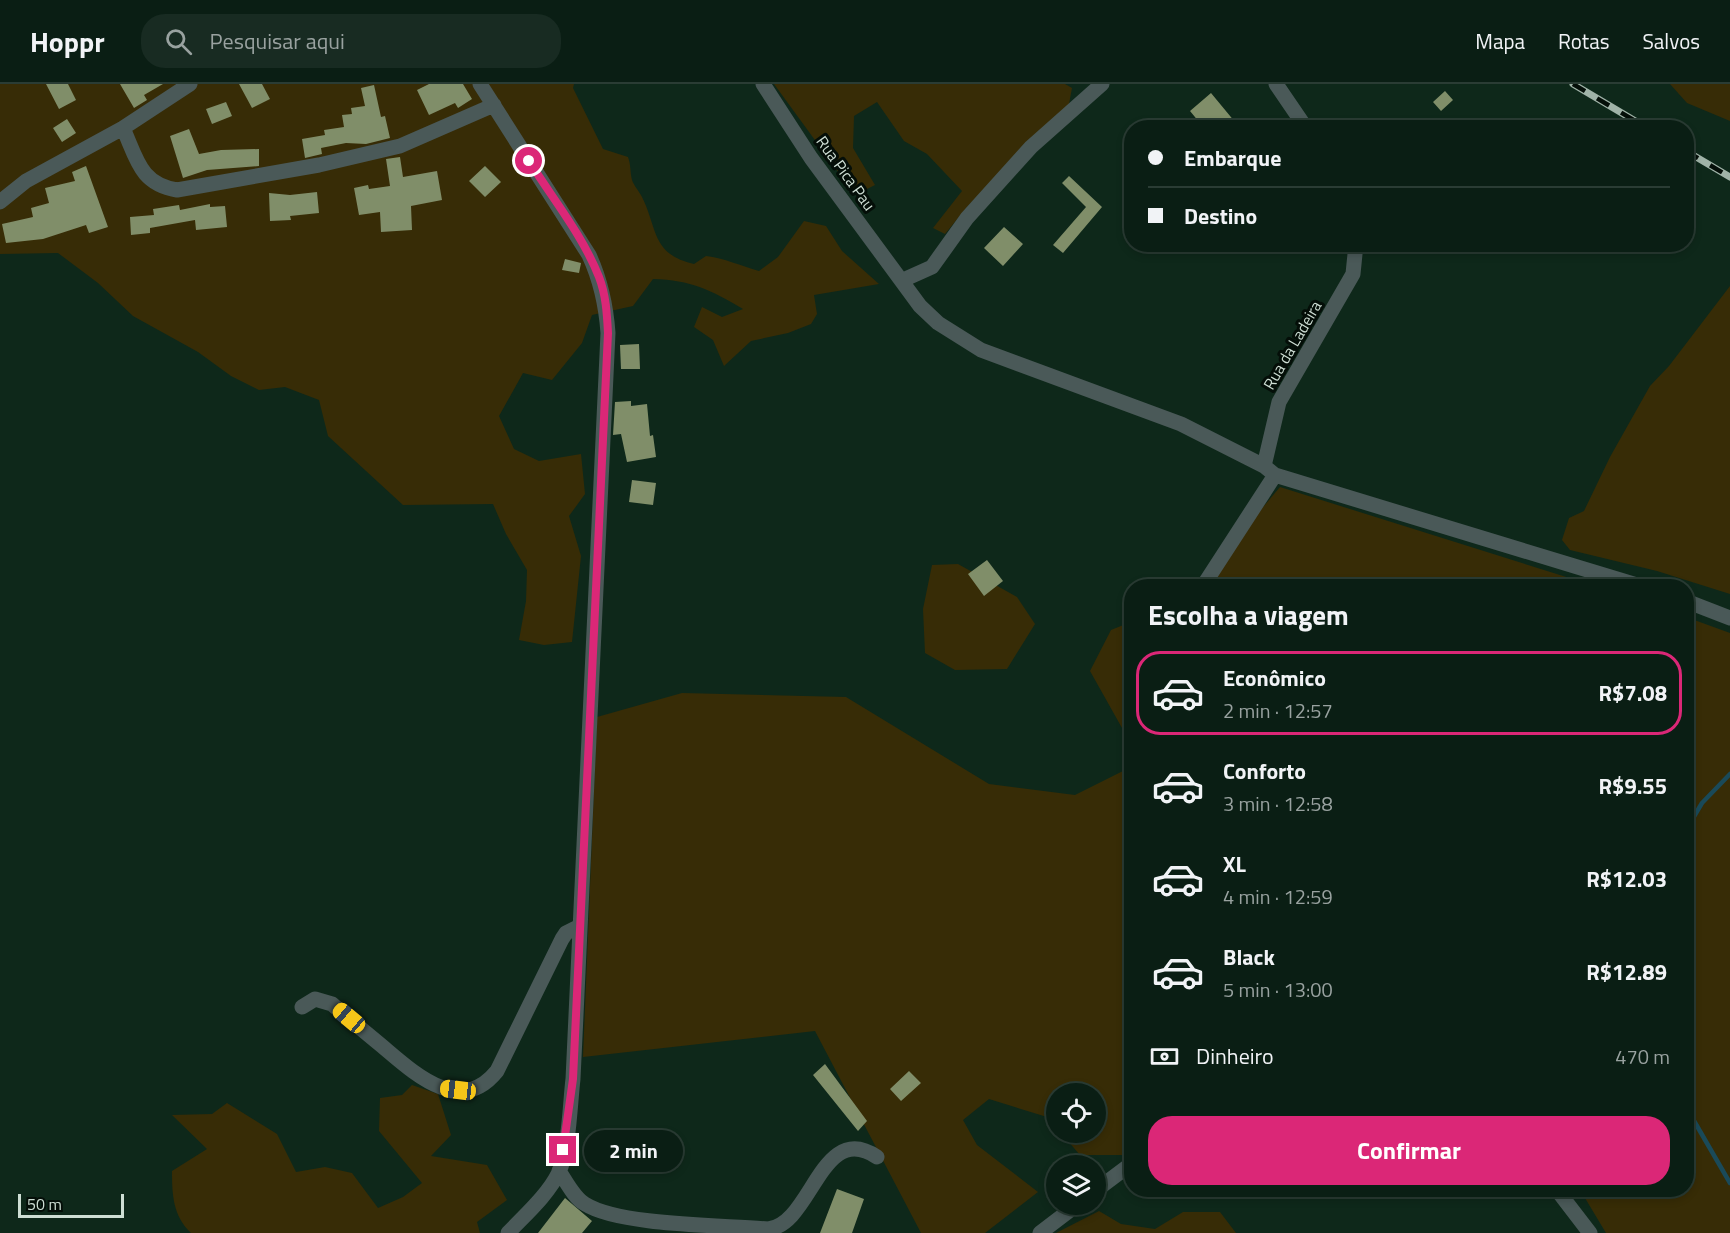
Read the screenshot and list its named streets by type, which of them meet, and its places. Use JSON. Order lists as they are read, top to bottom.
{
  "streets": {
    "street": ["Rua Pica Pau", "Rua da Ladeira"]
  },
  "crossings": [
    ["Rua Pica Pau", "Rua da Ladeira"]
  ],
  "scale_bar": "50 m",
  "page": {
    "header": "Hoppr",
    "search": "Pesquisar aqui",
    "nav": ["Mapa", "Rotas", "Salvos"],
    "banner": ["Embarque", "Destino"],
    "heading": "Escolha a viagem",
    "list": [
      {
        "name": "Econômico",
        "note": "2 min · 12:57",
        "value": "R$7.08"
      },
      {
        "name": "Conforto",
        "note": "3 min · 12:58",
        "value": "R$9.55"
      },
      {
        "name": "XL",
        "note": "4 min · 12:59",
        "value": "R$12.03"
      },
      {
        "name": "Black",
        "note": "5 min · 13:00",
        "value": "R$12.89"
      }
    ],
    "pay": ["Dinheiro", "470 m"],
    "buttons": "Confirmar",
    "bubble": "2 min",
    "scale": "50 m"
  }
}
